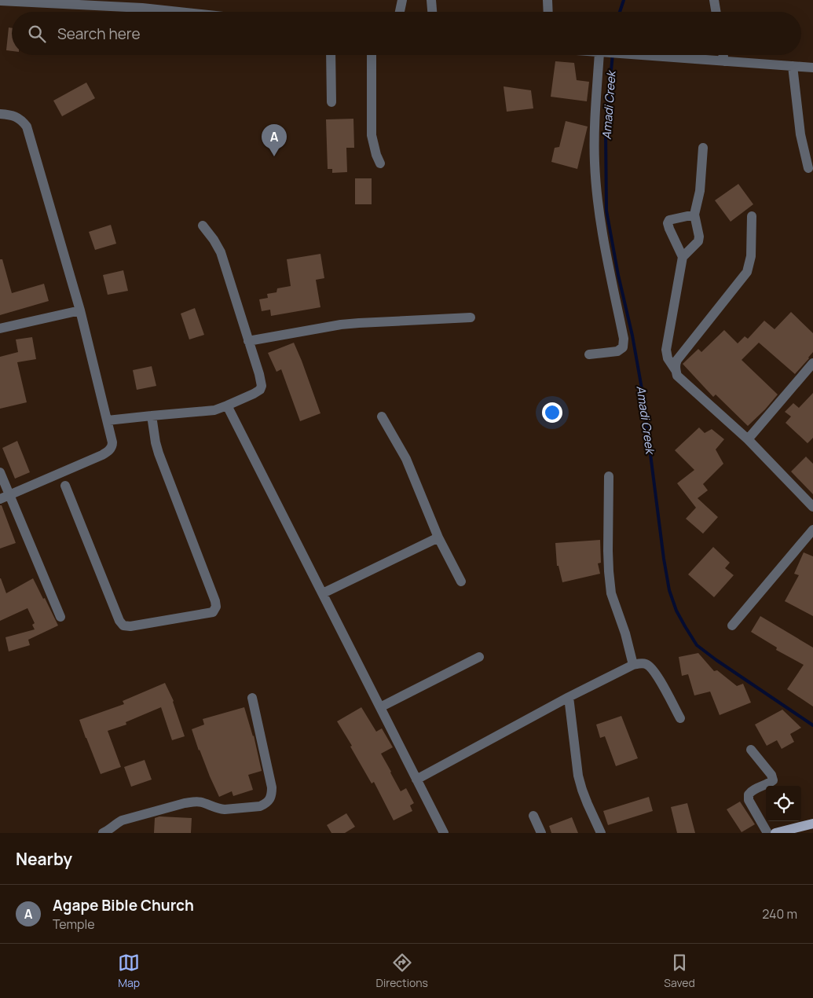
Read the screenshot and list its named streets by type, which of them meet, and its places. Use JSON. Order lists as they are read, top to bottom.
{
  "water": ["Amadi Creek"],
  "page": {
    "search": "Search here",
    "pins": "A",
    "heading": "Nearby",
    "list": [
      {
        "mark": "A",
        "name": "Agape Bible Church",
        "note": "Temple",
        "value": "240 m"
      }
    ],
    "nav": ["Map", "Directions", "Saved"]
  }
}
